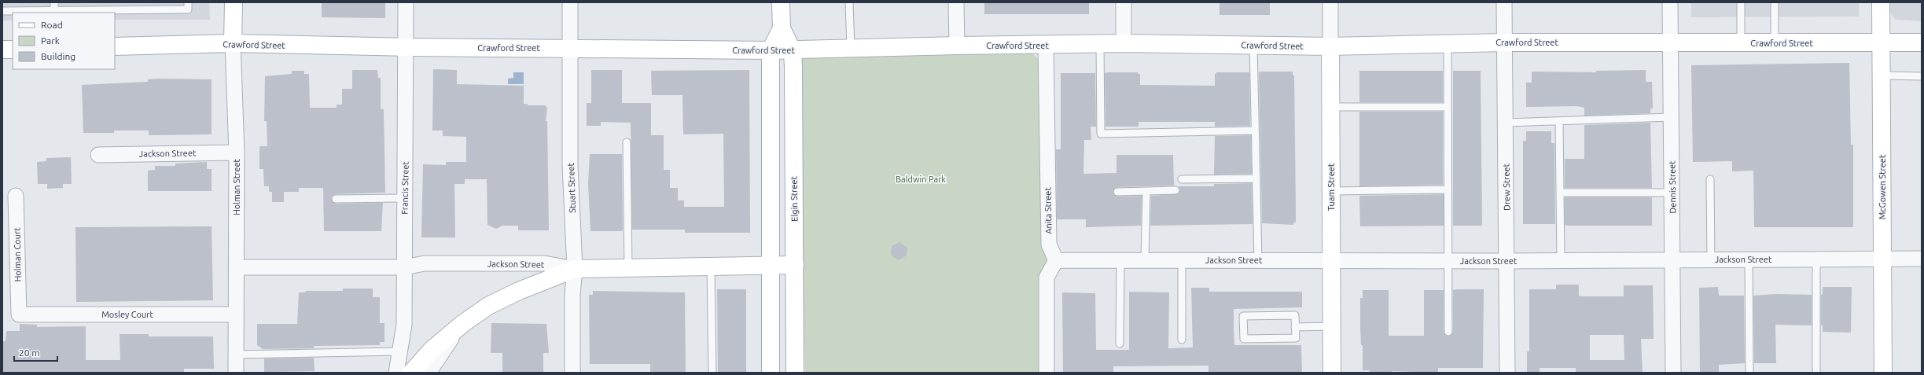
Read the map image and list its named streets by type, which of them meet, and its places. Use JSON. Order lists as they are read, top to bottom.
{
  "streets": {
    "street": [
      "Crawford Street",
      "Jackson Street",
      "Holman Street",
      "Tuam Street",
      "Drew Street",
      "Dennis Street",
      "McGowen Street",
      "Francis Street",
      "Stuart Street",
      "Elgin Street",
      "Anita Street",
      "Holman Court",
      "Mosley Court"
    ]
  },
  "crossings": [
    ["Crawford Street", "Holman Street"],
    ["Crawford Street", "Tuam Street"],
    ["Crawford Street", "Drew Street"],
    ["Crawford Street", "Dennis Street"],
    ["Crawford Street", "McGowen Street"],
    ["Crawford Street", "Francis Street"],
    ["Crawford Street", "Stuart Street"],
    ["Crawford Street", "Elgin Street"],
    ["Crawford Street", "Anita Street"],
    ["Jackson Street", "Holman Street"],
    ["Jackson Street", "Tuam Street"],
    ["Jackson Street", "Drew Street"],
    ["Jackson Street", "Dennis Street"],
    ["Jackson Street", "McGowen Street"],
    ["Jackson Street", "Francis Street"],
    ["Jackson Street", "Stuart Street"],
    ["Jackson Street", "Elgin Street"],
    ["Jackson Street", "Anita Street"],
    ["Holman Street", "Mosley Court"],
    ["Holman Court", "Mosley Court"]
  ],
  "parks": ["Baldwin Park"],
  "legend": ["Road", "Park", "Building"],
  "scale_bar": "20 m"
}
